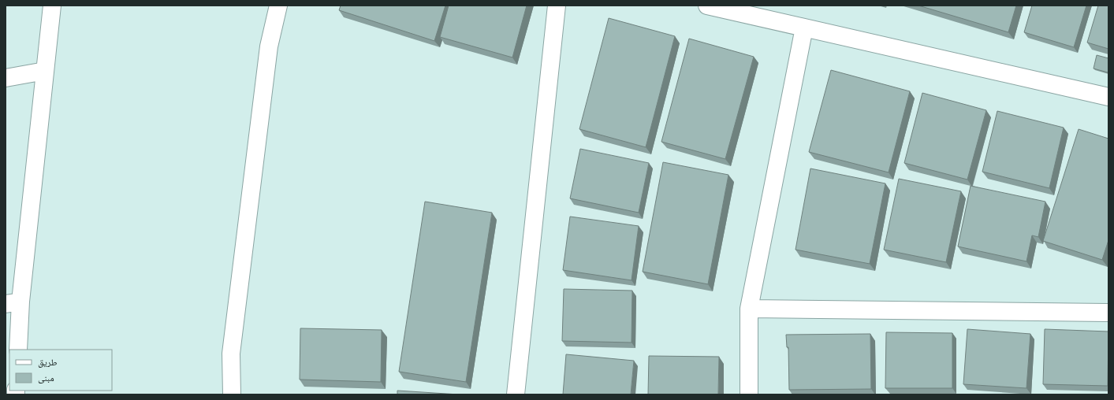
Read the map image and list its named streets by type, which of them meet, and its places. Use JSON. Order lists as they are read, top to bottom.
{
  "legend": ["طريق", "مبنى"]
}
